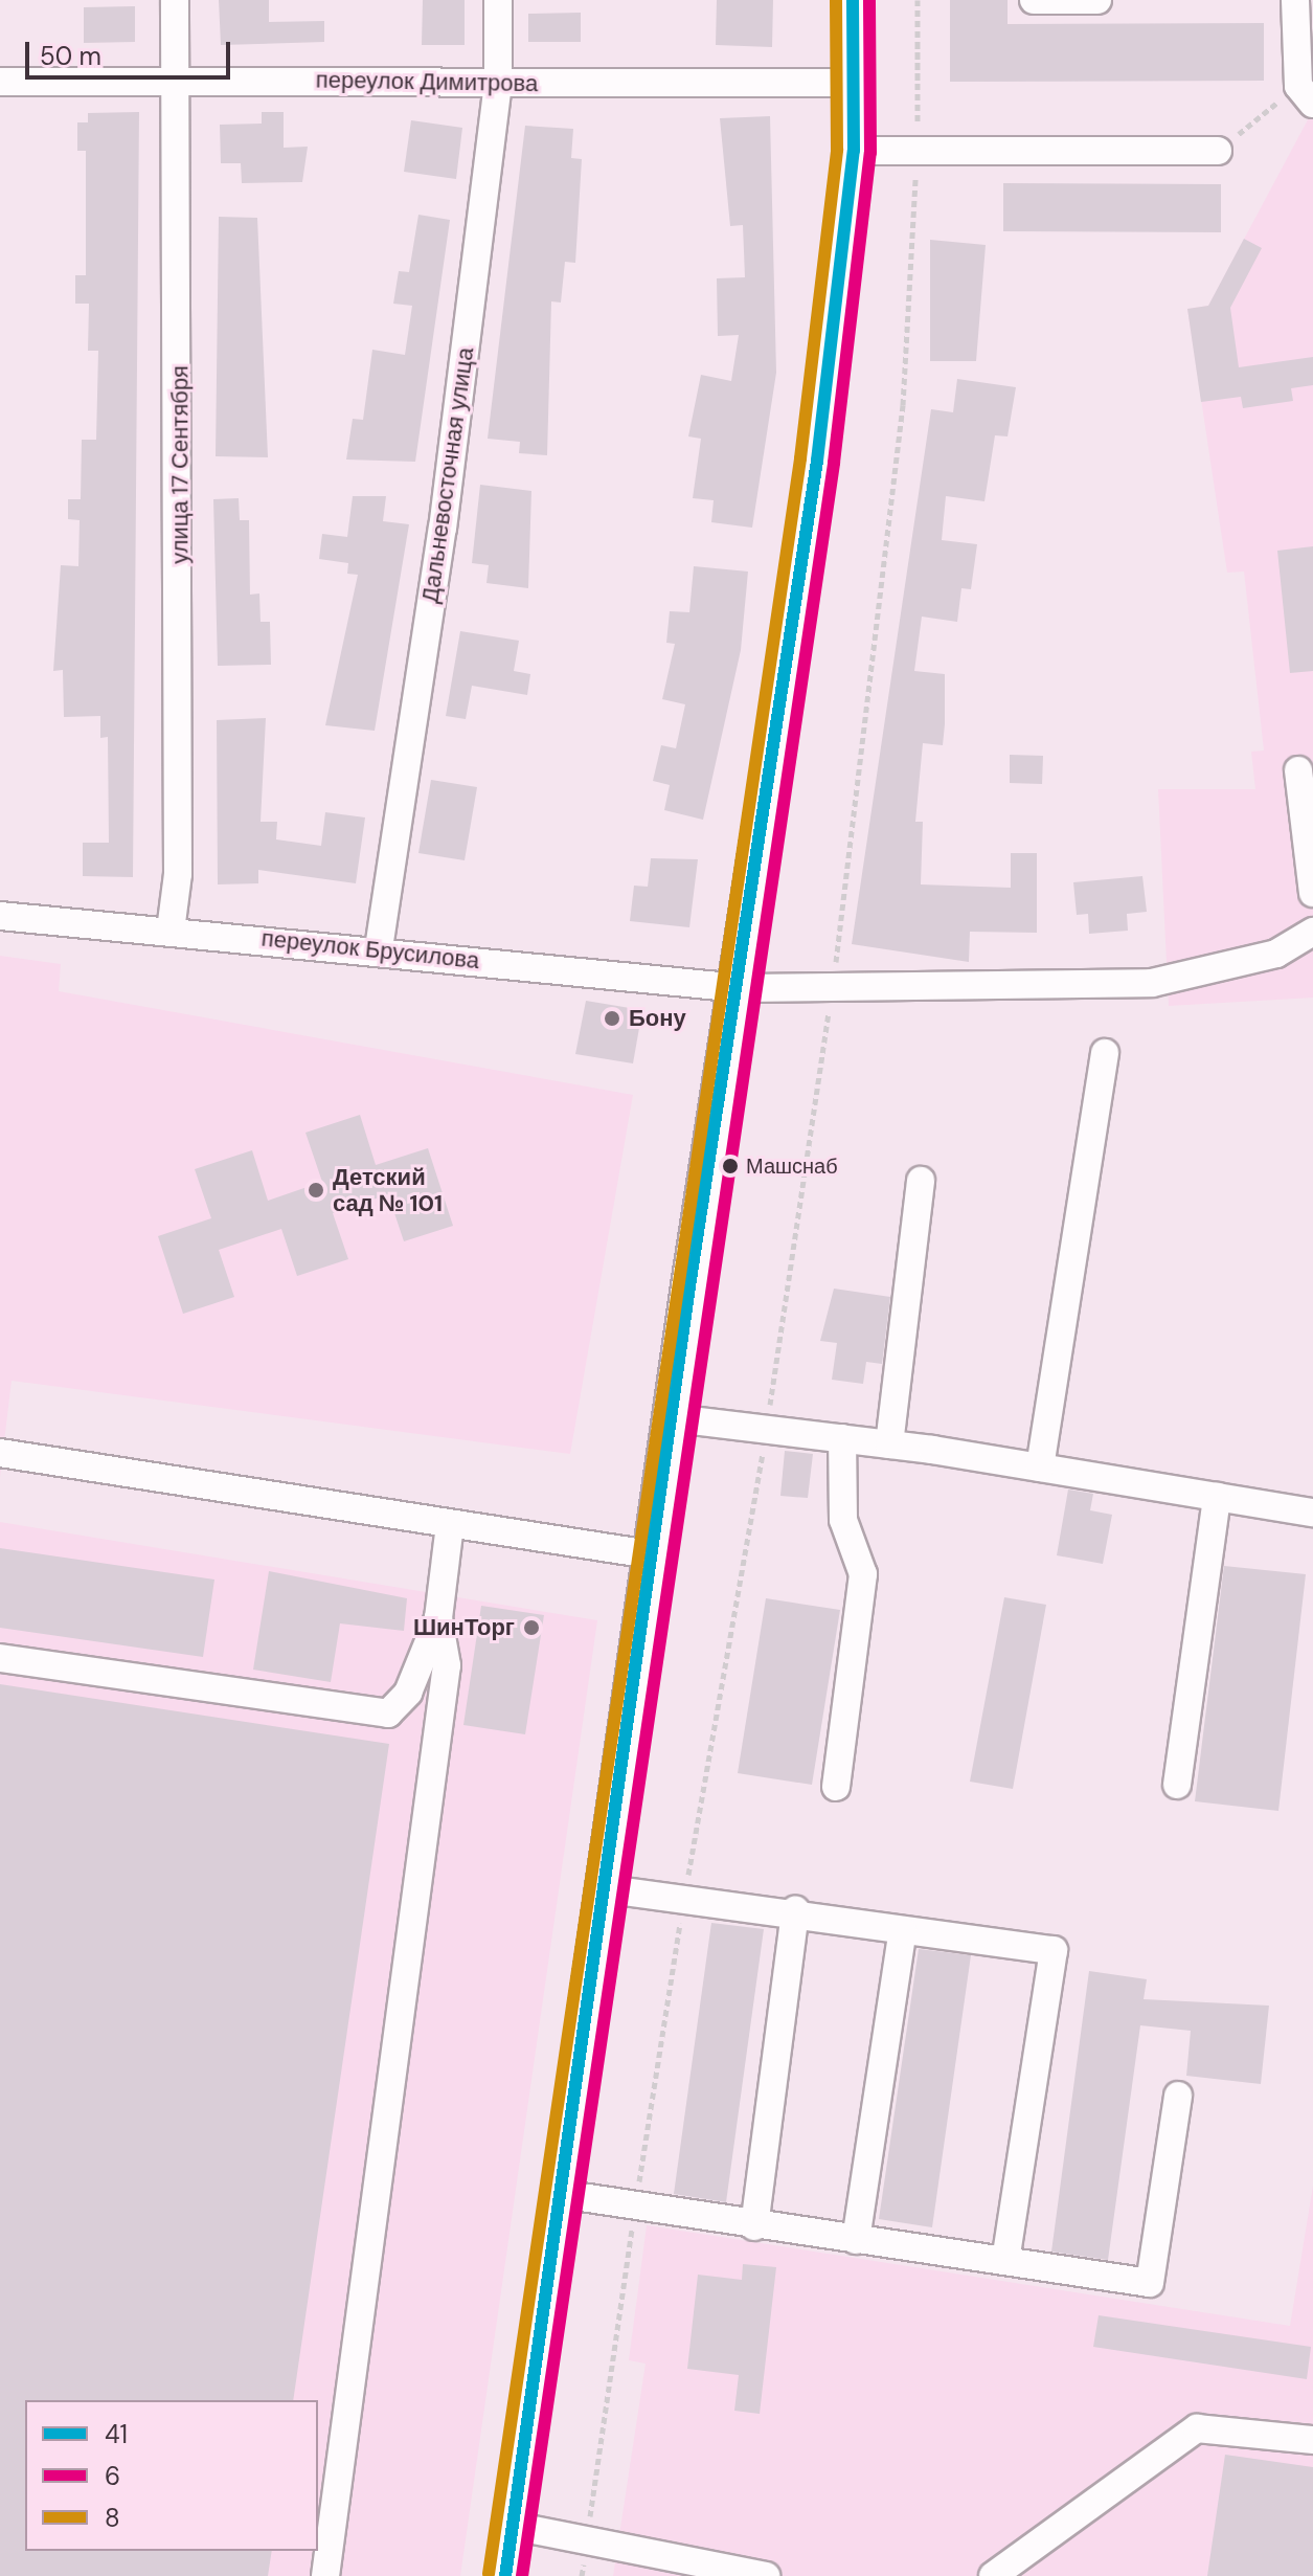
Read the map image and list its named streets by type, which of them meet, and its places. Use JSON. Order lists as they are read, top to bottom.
{
  "streets": {
    "street": [
      "переулок Димитрова",
      "улица 17 Сентября",
      "Дальневосточная улица",
      "переулок Брусилова"
    ]
  },
  "crossings": [
    ["переулок Димитрова", "улица 17 Сентября"],
    ["переулок Димитрова", "Дальневосточная улица"],
    ["улица 17 Сентября", "переулок Брусилова"],
    ["Дальневосточная улица", "переулок Брусилова"]
  ],
  "places": [
    "Бону",
    "Машснаб",
    "Детский сад № 101",
    "ШинТорг"
  ],
  "lines": ["transit line 41", "transit line 6", "transit line 8"],
  "legend": ["41", "6", "8"],
  "scale_bar": "50 m"
}
